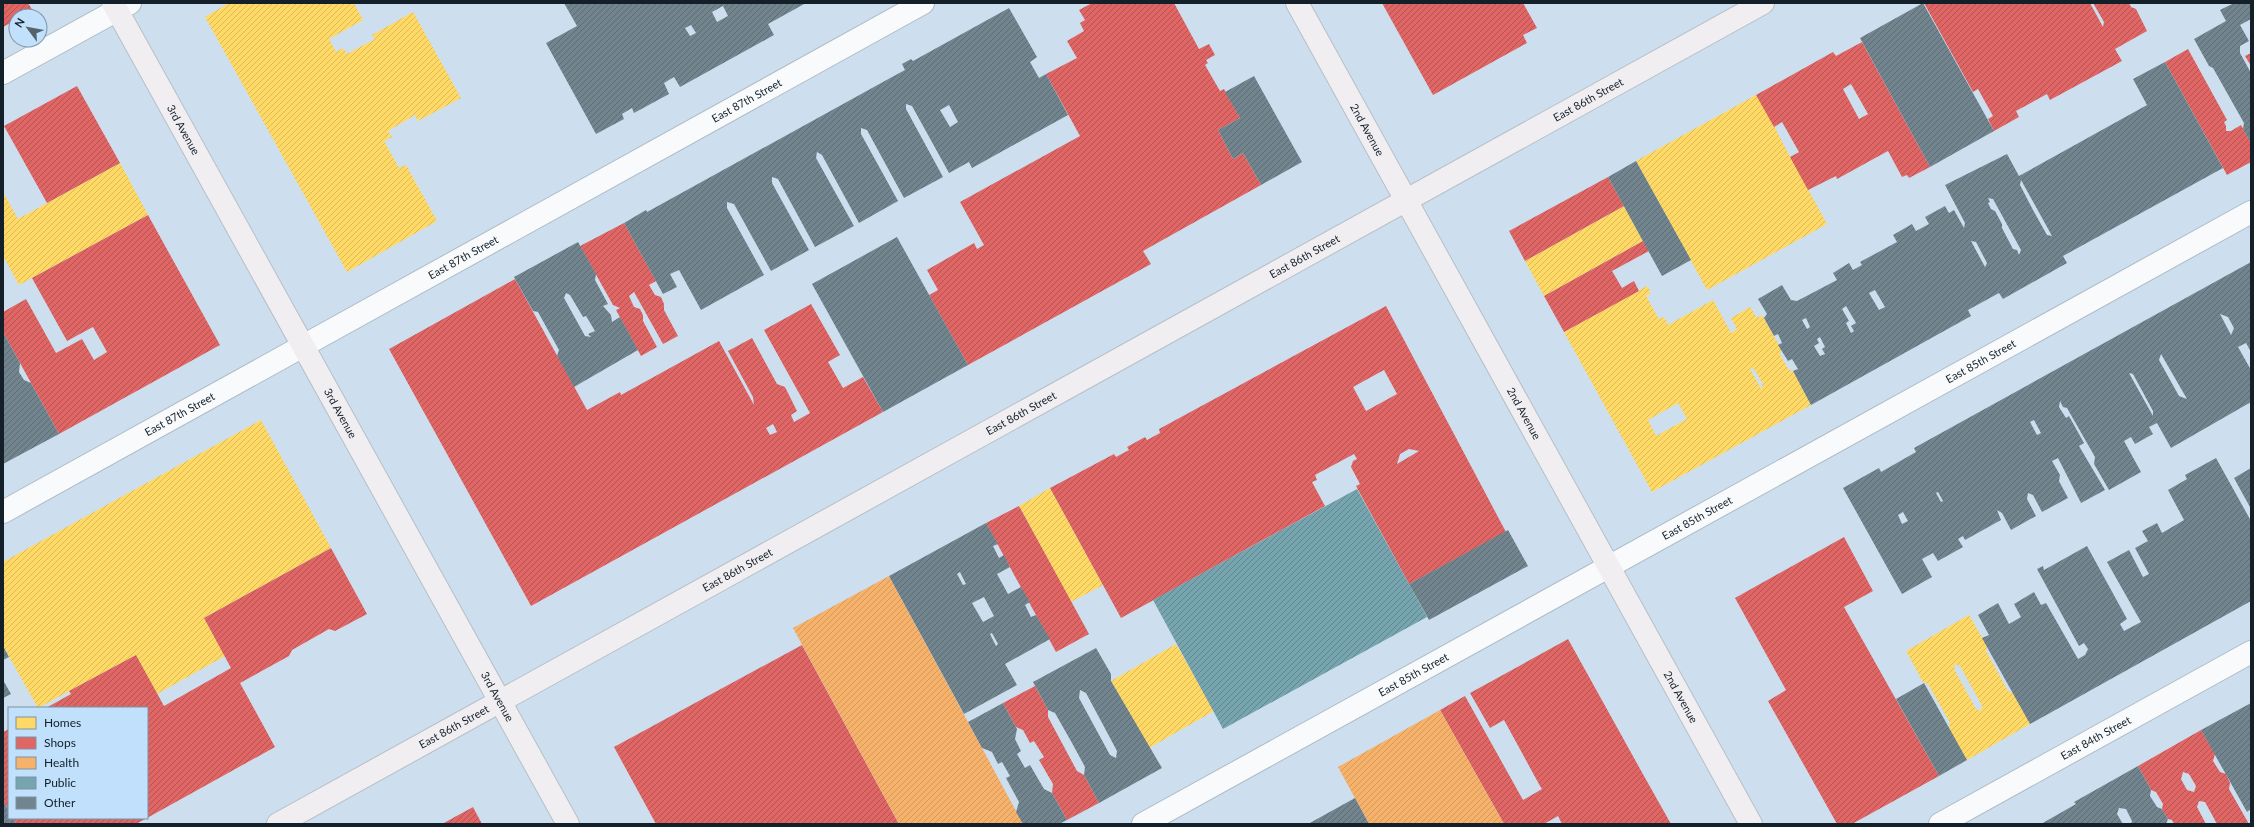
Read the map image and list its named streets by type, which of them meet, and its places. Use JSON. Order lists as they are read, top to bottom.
{
  "streets": {
    "main road": ["East 86th Street", "3rd Avenue", "2nd Avenue"],
    "street": ["East 87th Street", "East 85th Street", "East 84th Street"]
  },
  "crossings": [
    ["East 87th Street", "3rd Avenue"],
    ["East 86th Street", "3rd Avenue"],
    ["East 86th Street", "2nd Avenue"],
    ["2nd Avenue", "East 85th Street"]
  ],
  "legend": [
    "Homes",
    "Shops",
    "Health",
    "Public",
    "Other"
  ],
  "north": "top left"
}
